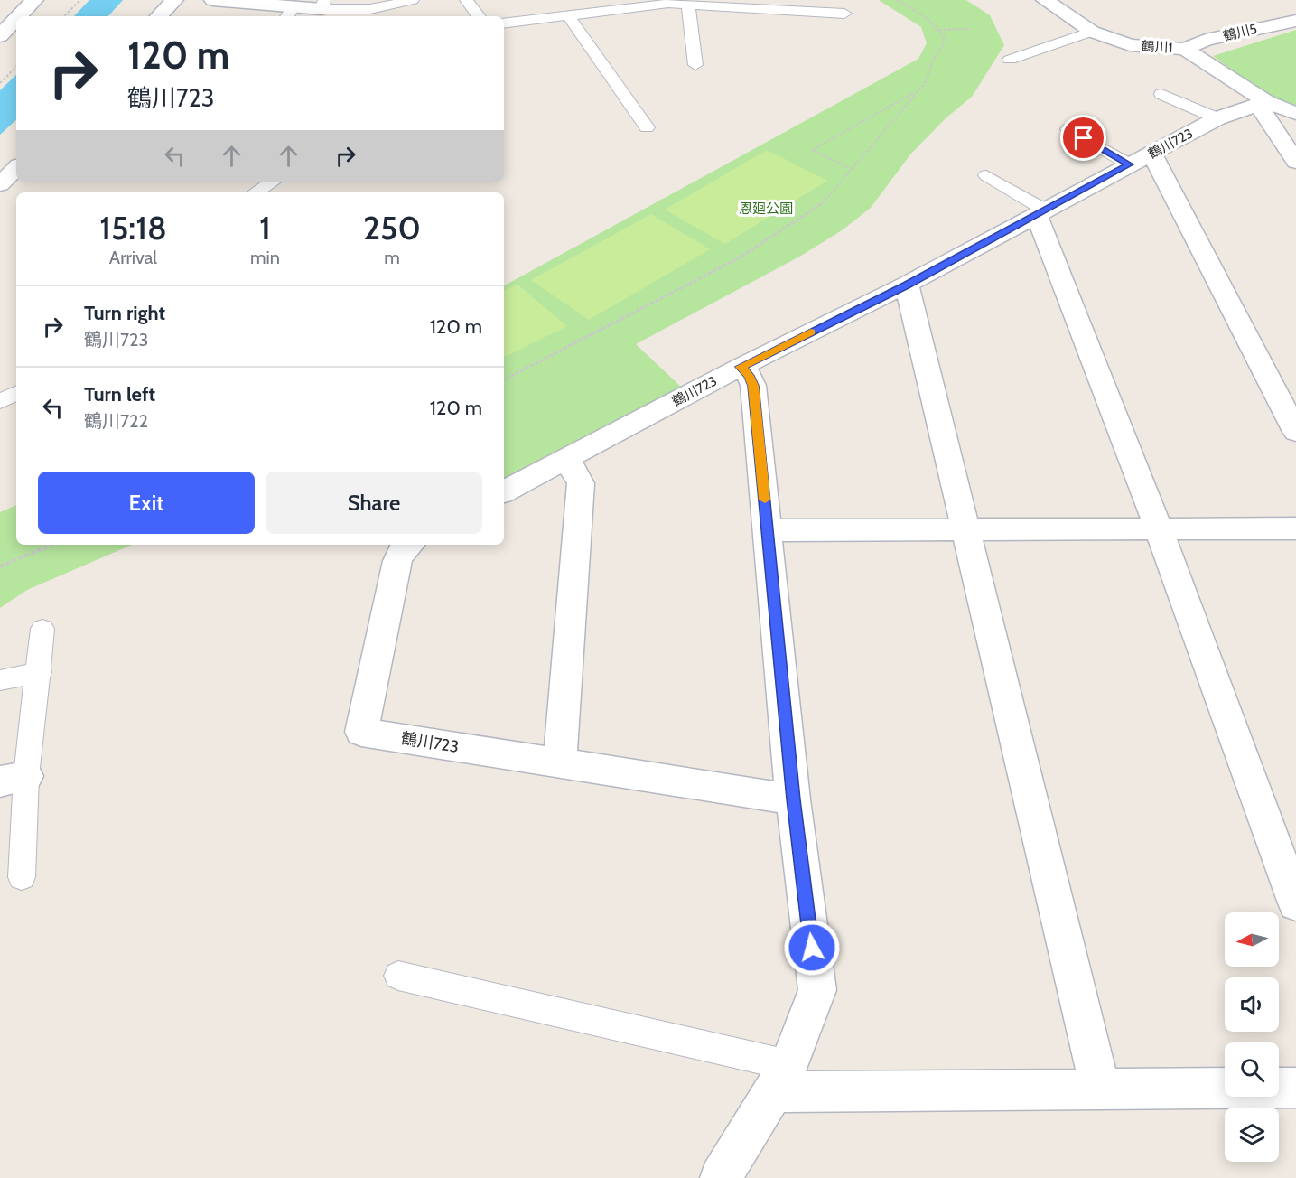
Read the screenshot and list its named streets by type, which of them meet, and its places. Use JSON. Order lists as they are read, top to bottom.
{
  "streets": {
    "street": ["鶴川5", "鶴川1", "鶴川723"]
  },
  "crossings": [
    ["鶴川5", "鶴川1"],
    ["鶴川1", "鶴川723"]
  ],
  "parks": ["恩廻公園"],
  "north": "left",
  "page": {
    "turn": ["120 m", "鶴川723"],
    "eta": [
      "15:18",
      "Arrival",
      "1",
      "min",
      "250",
      "m"
    ],
    "list": [
      {
        "name": "Turn right",
        "note": "鶴川723",
        "value": "120 m"
      },
      {
        "name": "Turn left",
        "note": "鶴川722",
        "value": "120 m"
      }
    ],
    "buttons": ["Exit", "Share"]
  }
}
